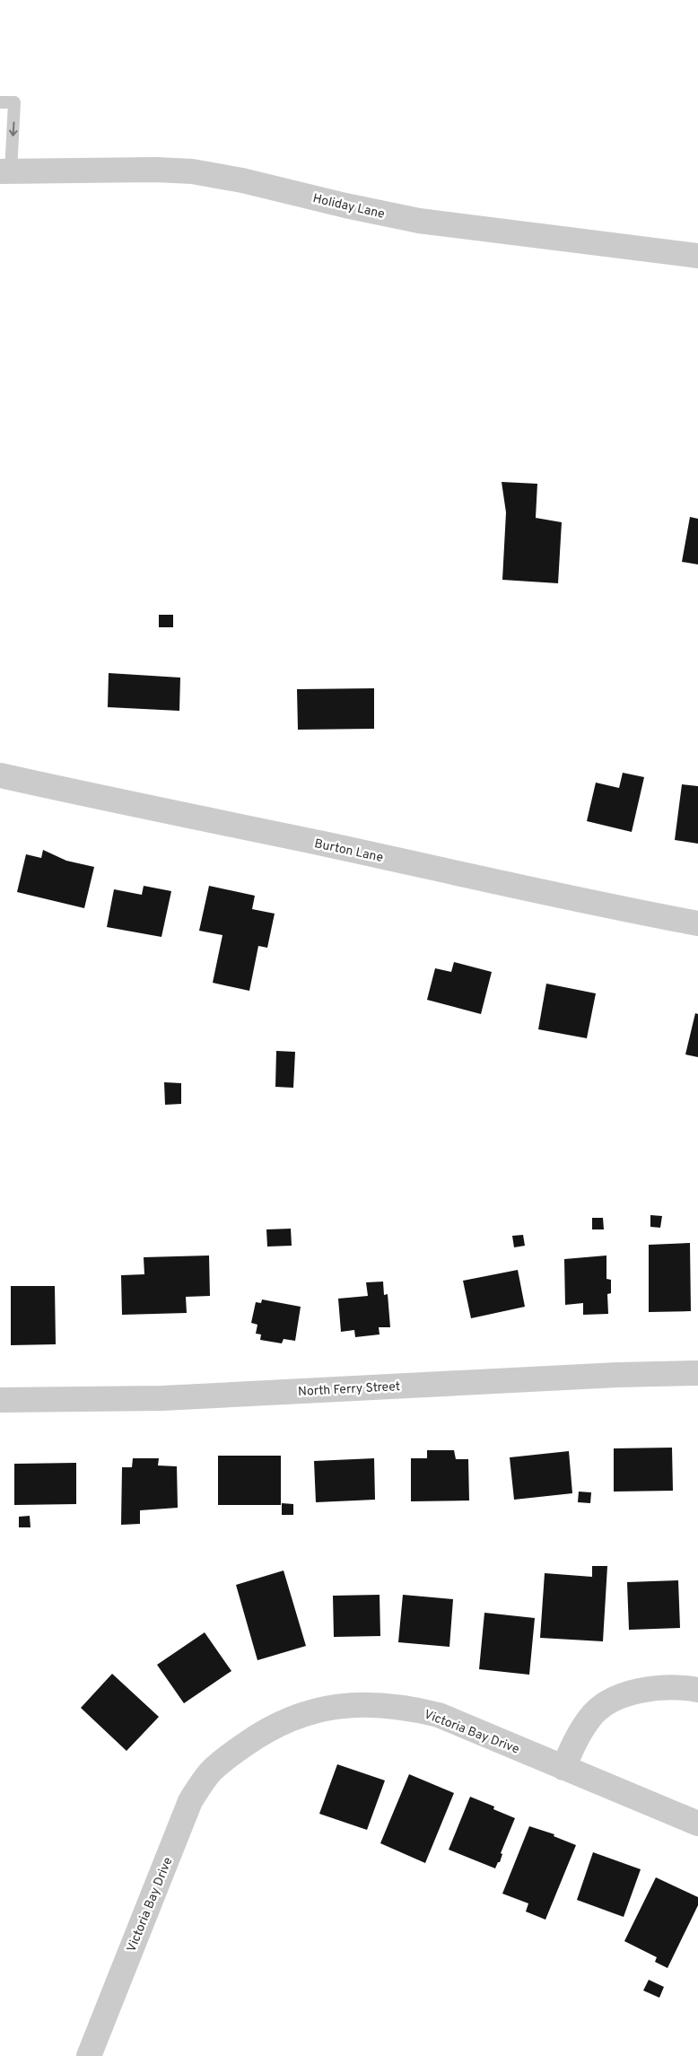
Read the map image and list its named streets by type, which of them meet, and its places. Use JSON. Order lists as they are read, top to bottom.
{
  "streets": {
    "street": [
      "Holiday Lane",
      "Burton Lane",
      "North Ferry Street",
      "Victoria Bay Drive"
    ]
  }
}
